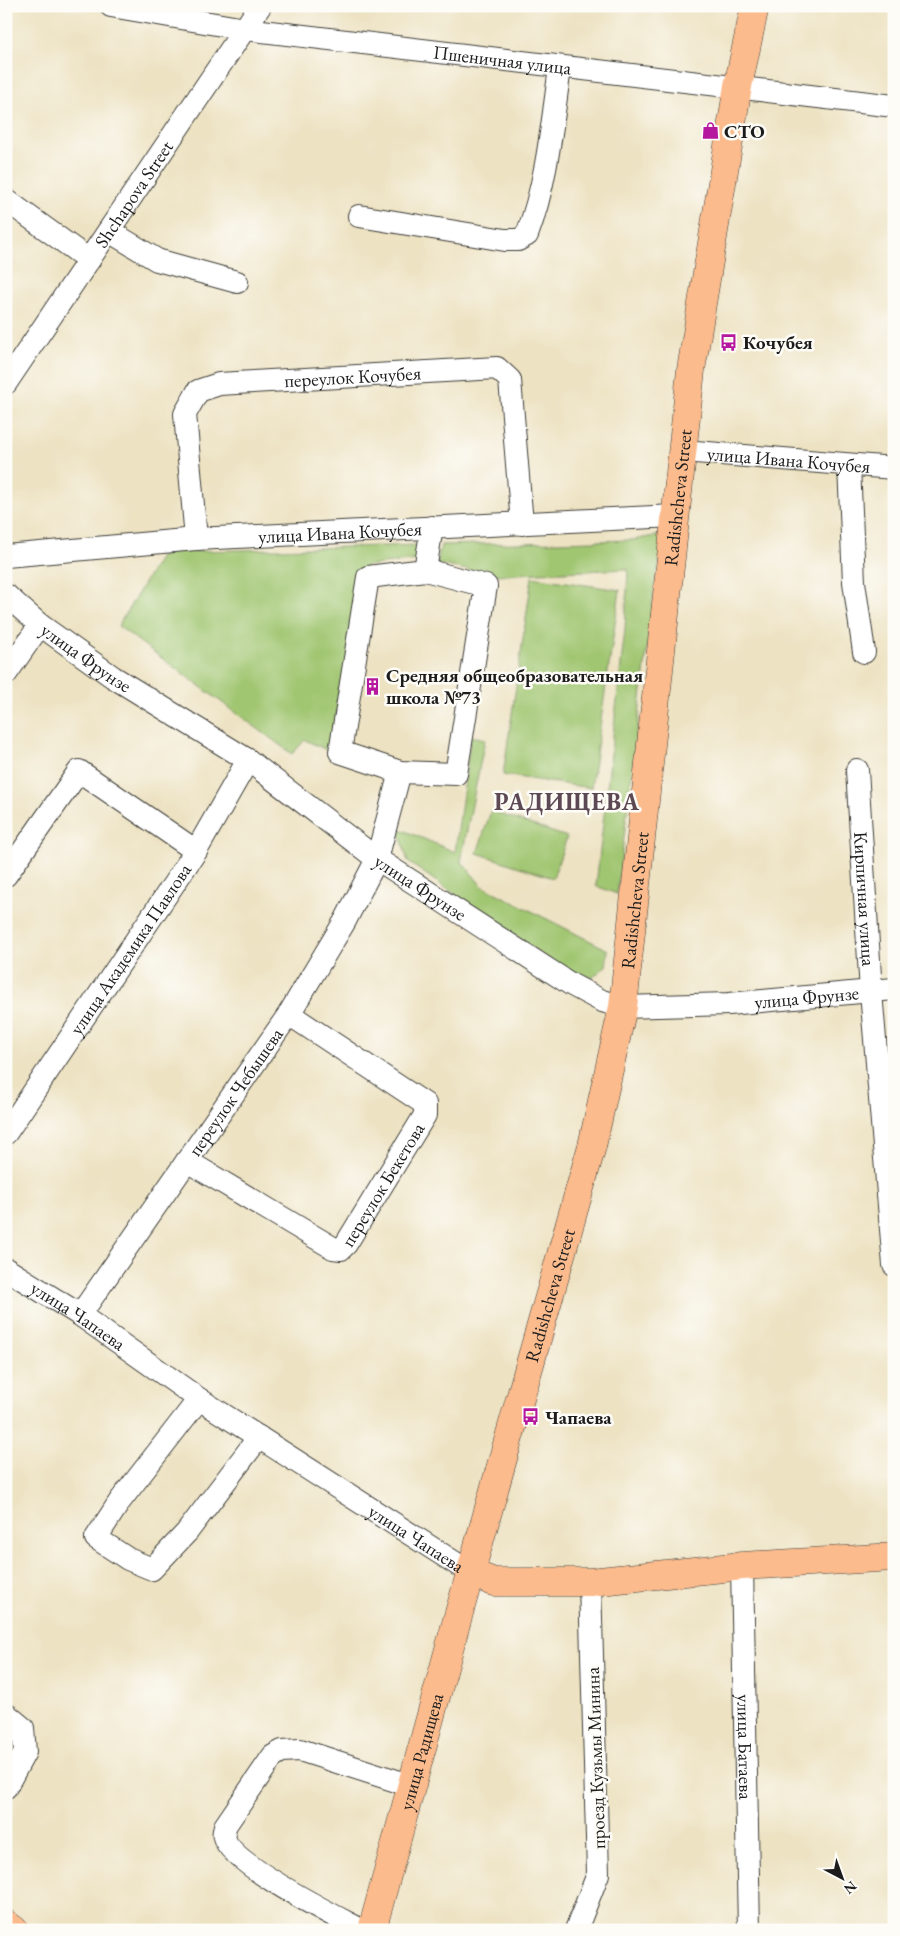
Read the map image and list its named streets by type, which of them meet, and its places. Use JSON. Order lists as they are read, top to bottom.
{
  "streets": {
    "main road": ["Radishcheva Street", "улица Чапаева", "улица Радищева"],
    "street": [
      "Пшеничная улица",
      "Shchapova Street",
      "переулок Кочубея",
      "улица Ивана Кочубея",
      "улица Фрунзе",
      "Кирпичная улица",
      "улица Академика Павлова",
      "переулок Чебышева",
      "переулок Бекетова",
      "улица Батаева",
      "проезд Кузьмы Минина"
    ]
  },
  "crossings": [
    ["Пшеничная улица", "Shchapova Street"],
    ["Пшеничная улица", "Radishcheva Street"],
    ["переулок Кочубея", "улица Ивана Кочубея"],
    ["улица Ивана Кочубея", "Radishcheva Street"],
    ["Radishcheva Street", "улица Фрунзе"],
    ["Radishcheva Street", "улица Чапаева"],
    ["Radishcheva Street", "улица Радищева"],
    ["улица Фрунзе", "Кирпичная улица"],
    ["улица Фрунзе", "улица Академика Павлова"],
    ["улица Фрунзе", "переулок Чебышева"],
    ["переулок Чебышева", "переулок Бекетова"],
    ["переулок Чебышева", "улица Чапаева"],
    ["улица Чапаева", "улица Батаева"],
    ["улица Чапаева", "улица Радищева"],
    ["улица Чапаева", "проезд Кузьмы Минина"]
  ],
  "districts": ["РАДИЩЕВА"],
  "places": {
    "shop": ["СТО"],
    "bus stop": ["Кочубея", "Чапаева"],
    "building": ["Средняя общеобразовательная школа №73"]
  },
  "north": "bottom right"
}
